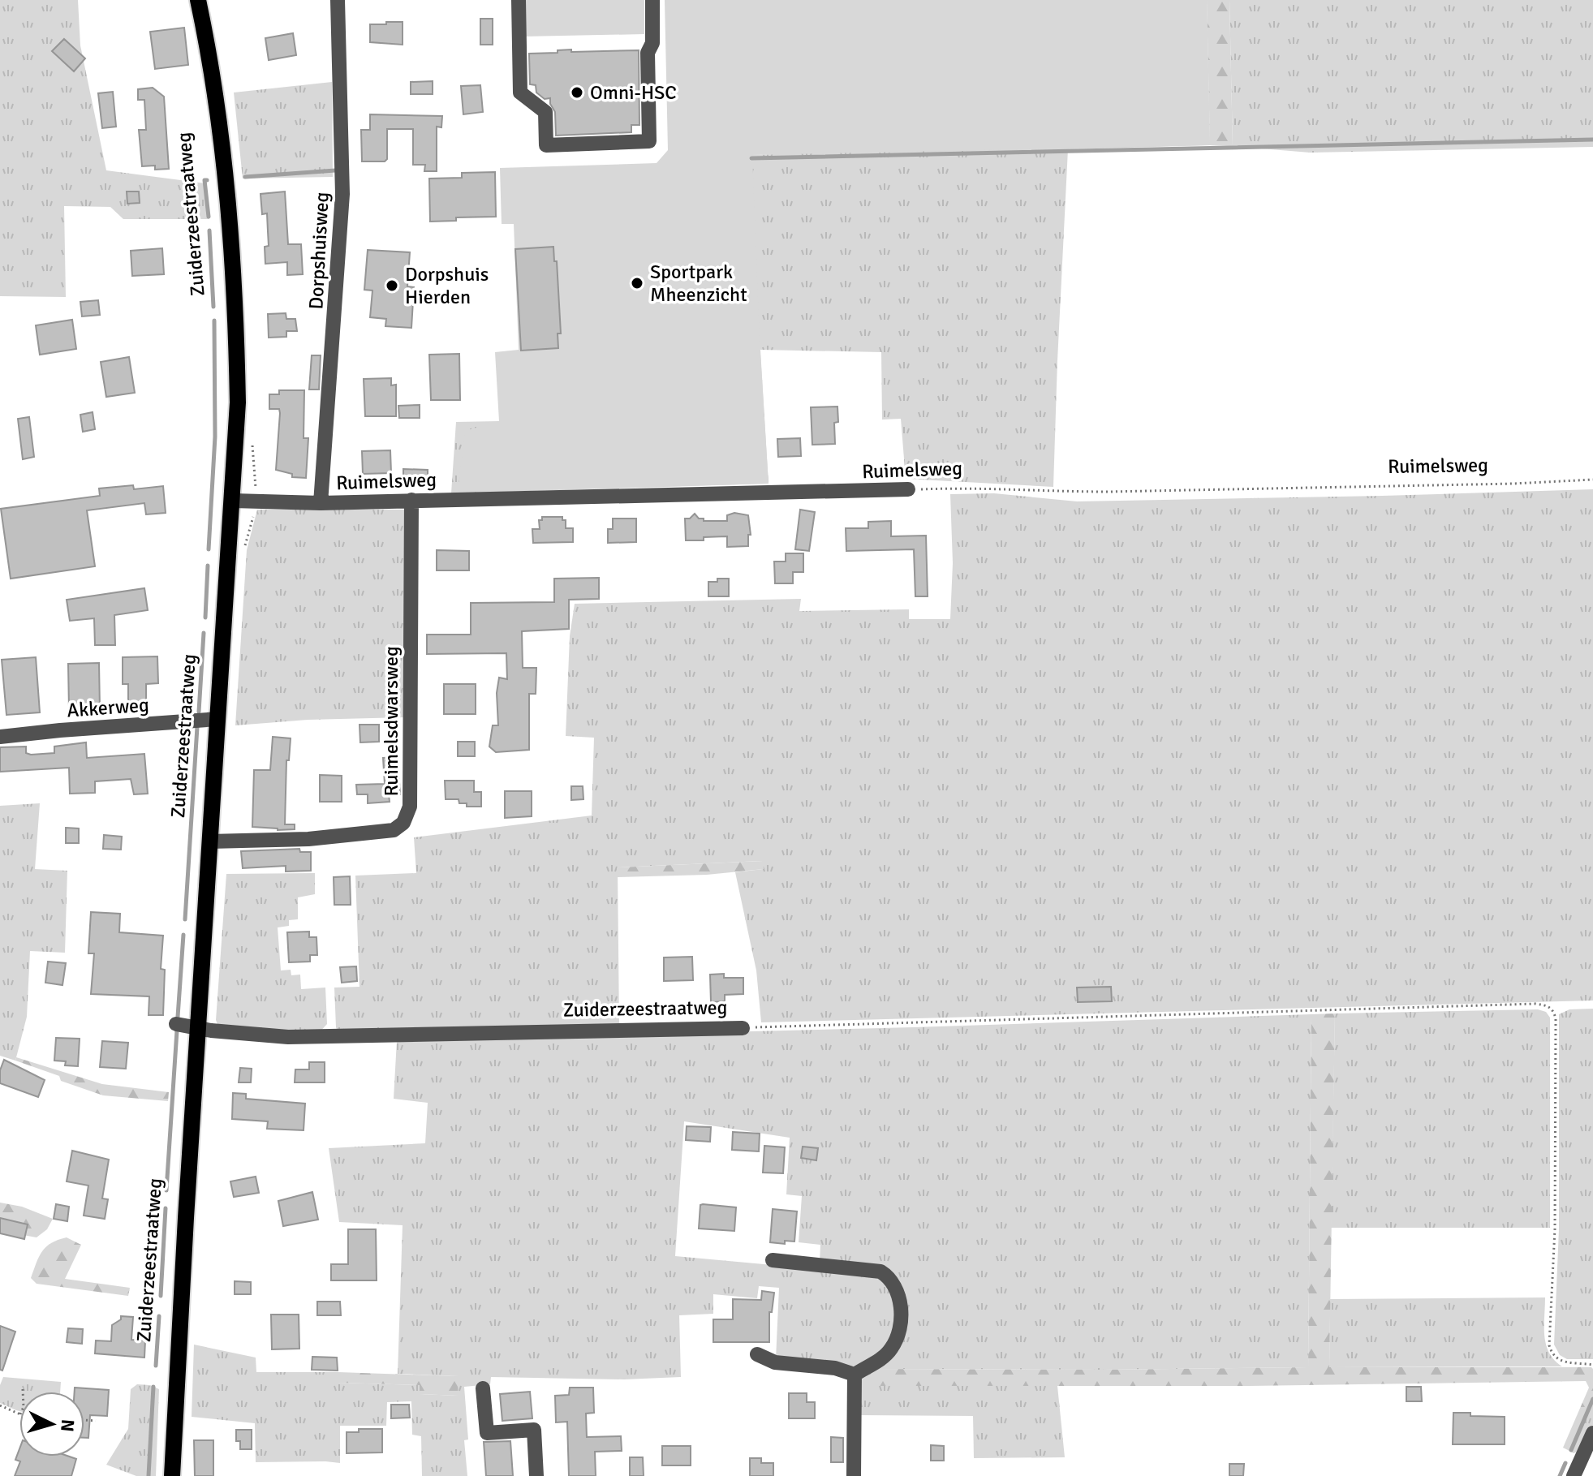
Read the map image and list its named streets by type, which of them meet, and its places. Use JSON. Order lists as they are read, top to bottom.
{
  "streets": {
    "main road": ["Zuiderzeestraatweg"],
    "street": [
      "Dorpshuisweg",
      "Ruimelsweg",
      "Akkerweg",
      "Ruimelsdwarsweg"
    ]
  },
  "crossings": [
    ["Zuiderzeestraatweg", "Ruimelsweg"],
    ["Zuiderzeestraatweg", "Akkerweg"],
    ["Zuiderzeestraatweg", "Ruimelsdwarsweg"],
    ["Dorpshuisweg", "Ruimelsweg"],
    ["Ruimelsweg", "Ruimelsdwarsweg"]
  ],
  "places": ["Omni-HSC", "Sportpark Mheenzicht", "Dorpshuis Hierden"],
  "north": "right"
}
